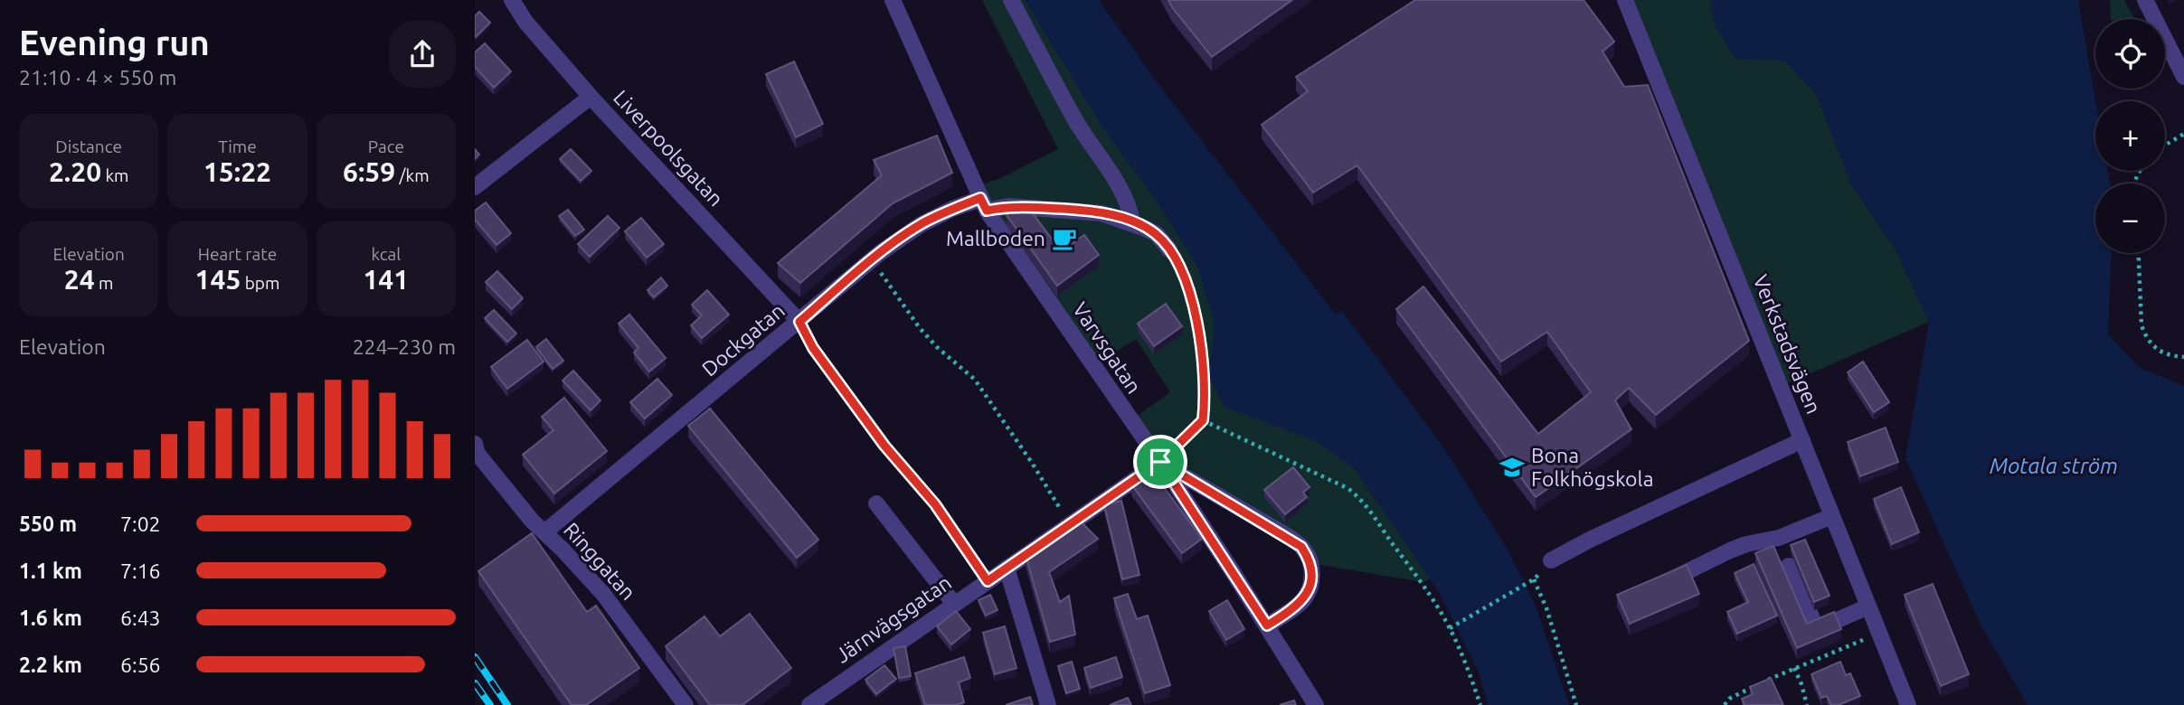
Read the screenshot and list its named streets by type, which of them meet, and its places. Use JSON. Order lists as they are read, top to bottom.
{
  "streets": {
    "street": [
      "Liverpoolsgatan",
      "Dockgatan",
      "Verkstadsvägen",
      "Varvsgatan",
      "Ringgatan",
      "Järnvägsgatan"
    ]
  },
  "crossings": [
    ["Liverpoolsgatan", "Dockgatan"],
    ["Dockgatan", "Varvsgatan"],
    ["Dockgatan", "Ringgatan"],
    ["Varvsgatan", "Järnvägsgatan"]
  ],
  "water": ["Motala ström"],
  "places": {
    "cafe": ["Mallboden"],
    "school or university": ["Bona Folkhögskola"]
  },
  "page": {
    "heading": ["Evening run", "21:10 · 4 × 550 m"],
    "map_buttons": ["+", "−"],
    "stats": [
      ["Distance", "2.20 km"],
      ["Time", "15:22"],
      ["Pace", "6:59 /km"],
      ["Elevation", "24 m"],
      ["Heart rate", "145 bpm"],
      ["kcal", "141"]
    ],
    "chart": ["Elevation", "224–230 m"],
    "list": [
      {
        "name": "550 m",
        "note": "7:02"
      },
      {
        "name": "1.1 km",
        "note": "7:16"
      },
      {
        "name": "1.6 km",
        "note": "6:43"
      },
      {
        "name": "2.2 km",
        "note": "6:56"
      }
    ]
  }
}
